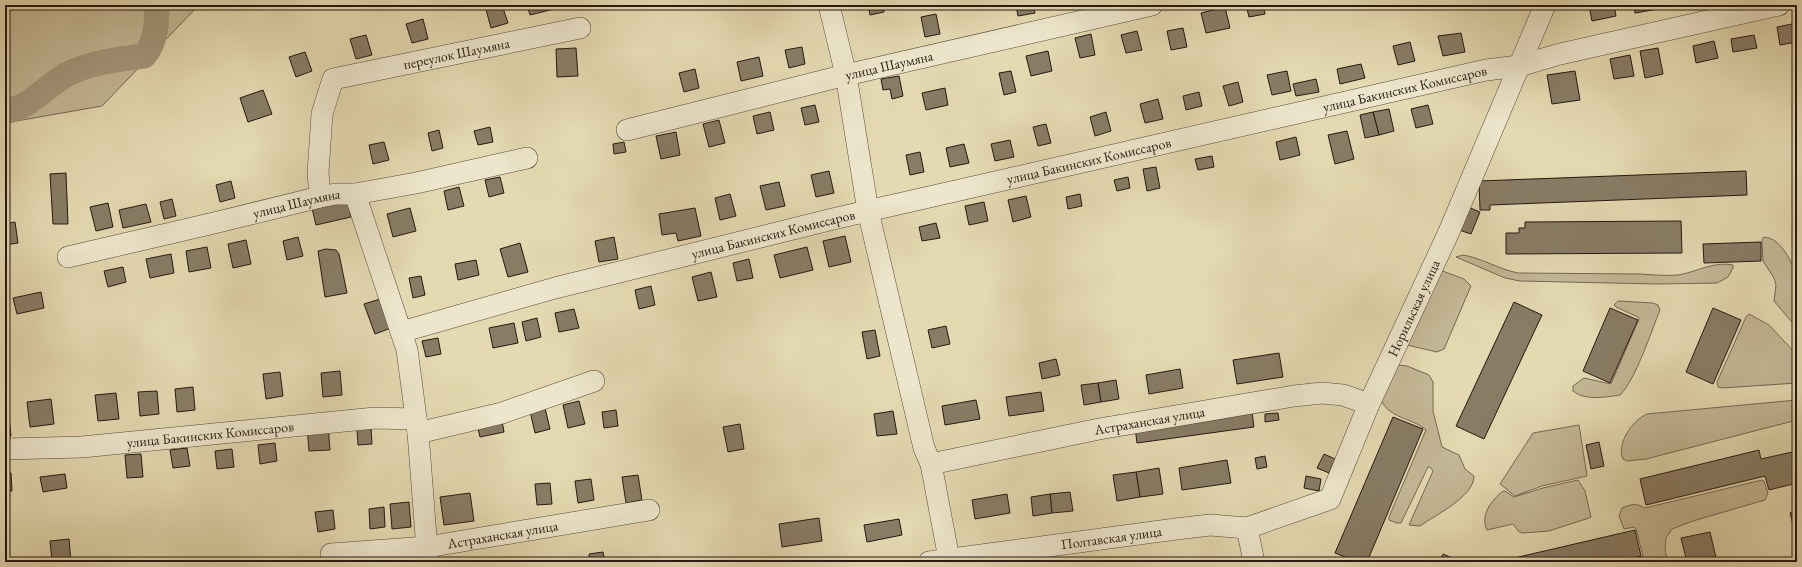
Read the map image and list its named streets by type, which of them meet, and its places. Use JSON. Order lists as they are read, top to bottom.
{
  "streets": {
    "street": [
      "переулок Шаумяна",
      "улица Шаумяна",
      "улица Бакинских Комиссаров",
      "Норильская улица",
      "Астраханская улица",
      "Полтавская улица"
    ]
  },
  "crossings": [
    ["переулок Шаумяна", "улица Шаумяна"],
    ["улица Бакинских Комиссаров", "Норильская улица"],
    ["Норильская улица", "Астраханская улица"],
    ["Норильская улица", "Полтавская улица"]
  ]
}
